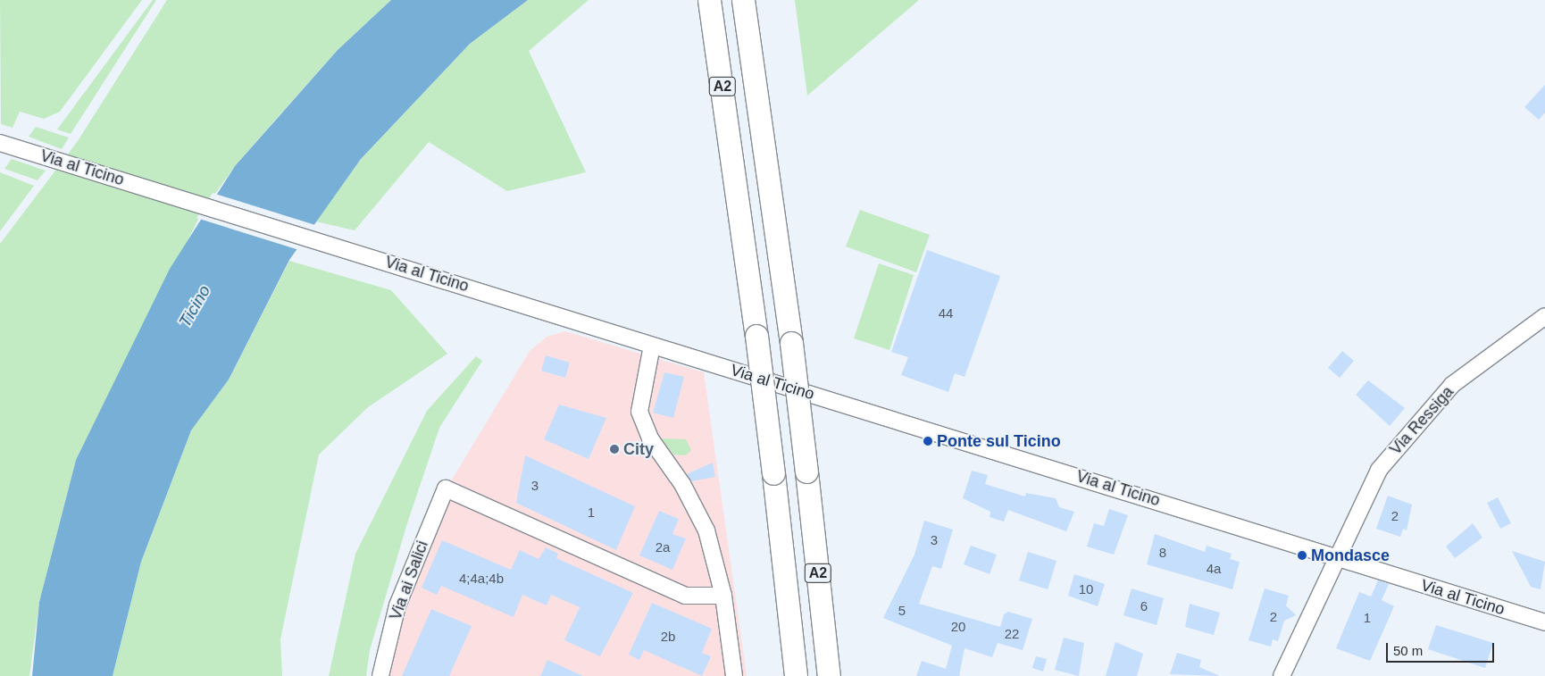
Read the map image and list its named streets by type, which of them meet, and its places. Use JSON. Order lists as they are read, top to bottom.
{
  "streets": {
    "highway": ["A2"],
    "street": ["Via al Ticino", "Via Ressiga", "Via ai Salici"]
  },
  "crossings": [
    ["Via al Ticino", "Via Ressiga"]
  ],
  "water": ["Ticino"],
  "places": ["Ponte sul Ticino", "City", "Mondasce"],
  "house_numbers": [
    "44",
    "3",
    "1",
    "2",
    "3",
    "2a",
    "8",
    "4a",
    "4;4a;4b",
    "10",
    "6",
    "5",
    "2",
    "1",
    "20",
    "22",
    "2b"
  ],
  "scale_bar": "50 m"
}
